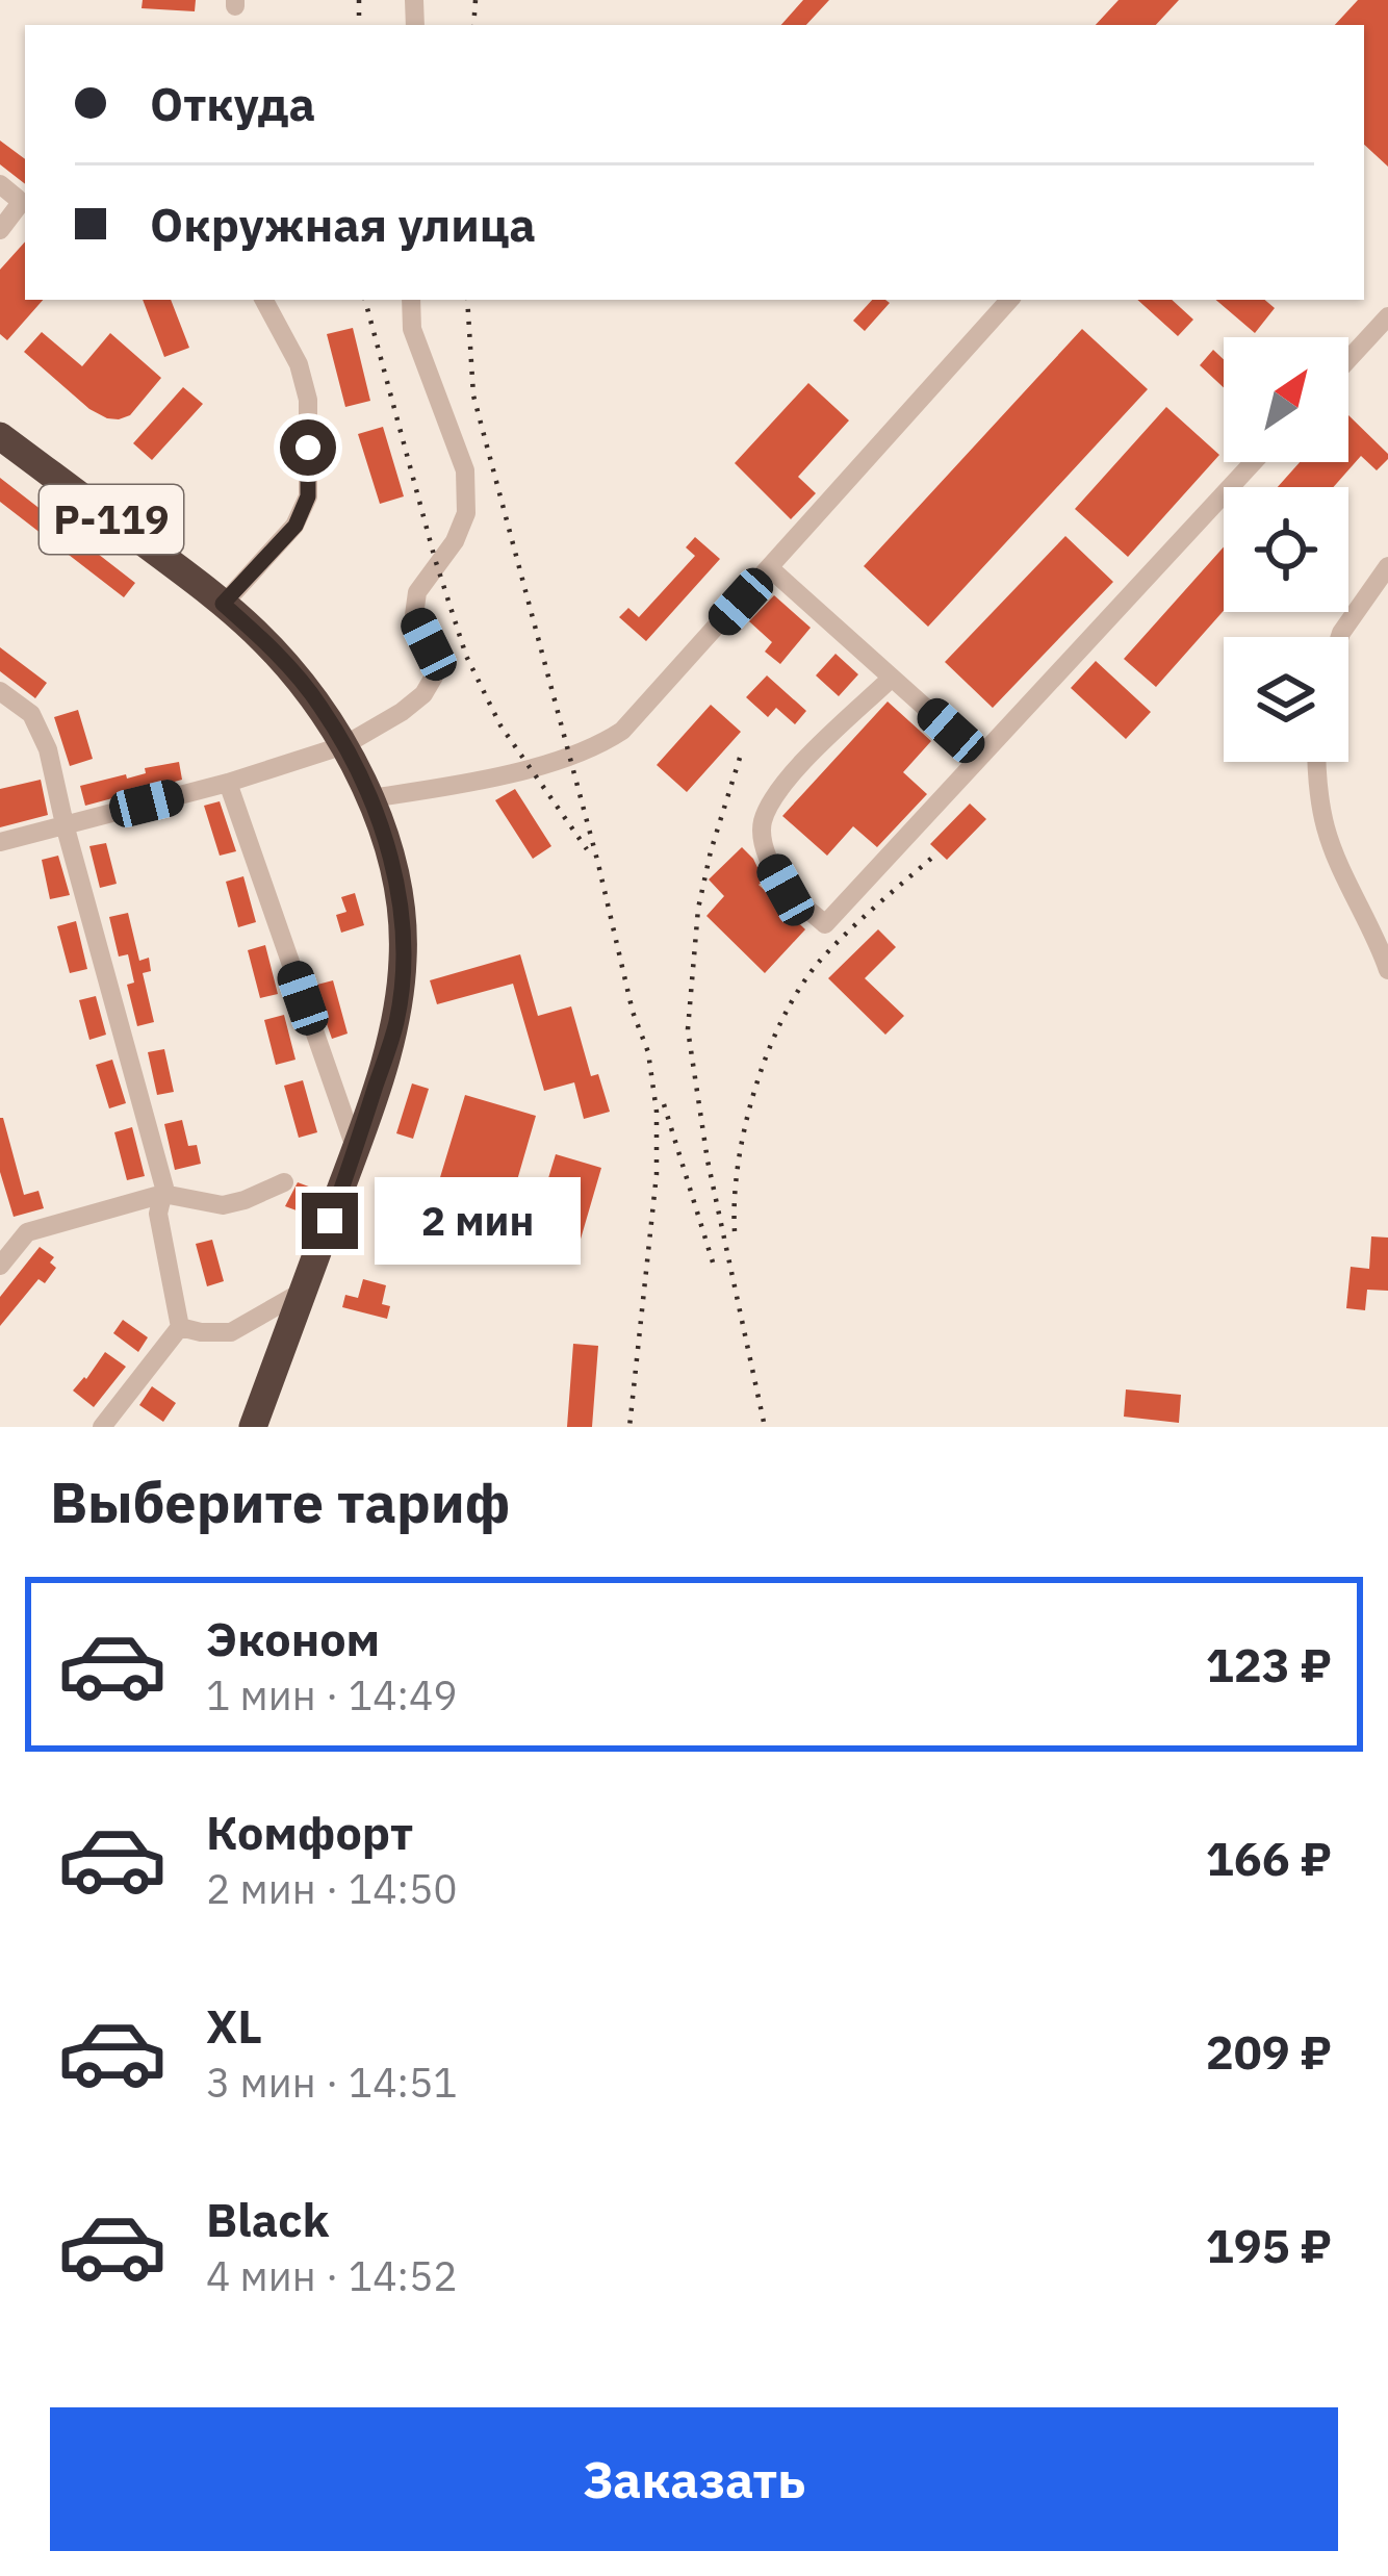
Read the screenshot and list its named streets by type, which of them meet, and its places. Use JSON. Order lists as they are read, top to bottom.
{
  "streets": {
    "highway": ["Р-119"]
  },
  "north": "top right",
  "page": {
    "banner": ["Откуда", "Окружная улица"],
    "bubble": "2 мин",
    "heading": "Выберите тариф",
    "list": [
      {
        "name": "Эконом",
        "note": "1 мин · 14:49",
        "value": "123 ₽"
      },
      {
        "name": "Комфорт",
        "note": "2 мин · 14:50",
        "value": "166 ₽"
      },
      {
        "name": "XL",
        "note": "3 мин · 14:51",
        "value": "209 ₽"
      },
      {
        "name": "Black",
        "note": "4 мин · 14:52",
        "value": "195 ₽"
      }
    ],
    "buttons": "Заказать"
  }
}
